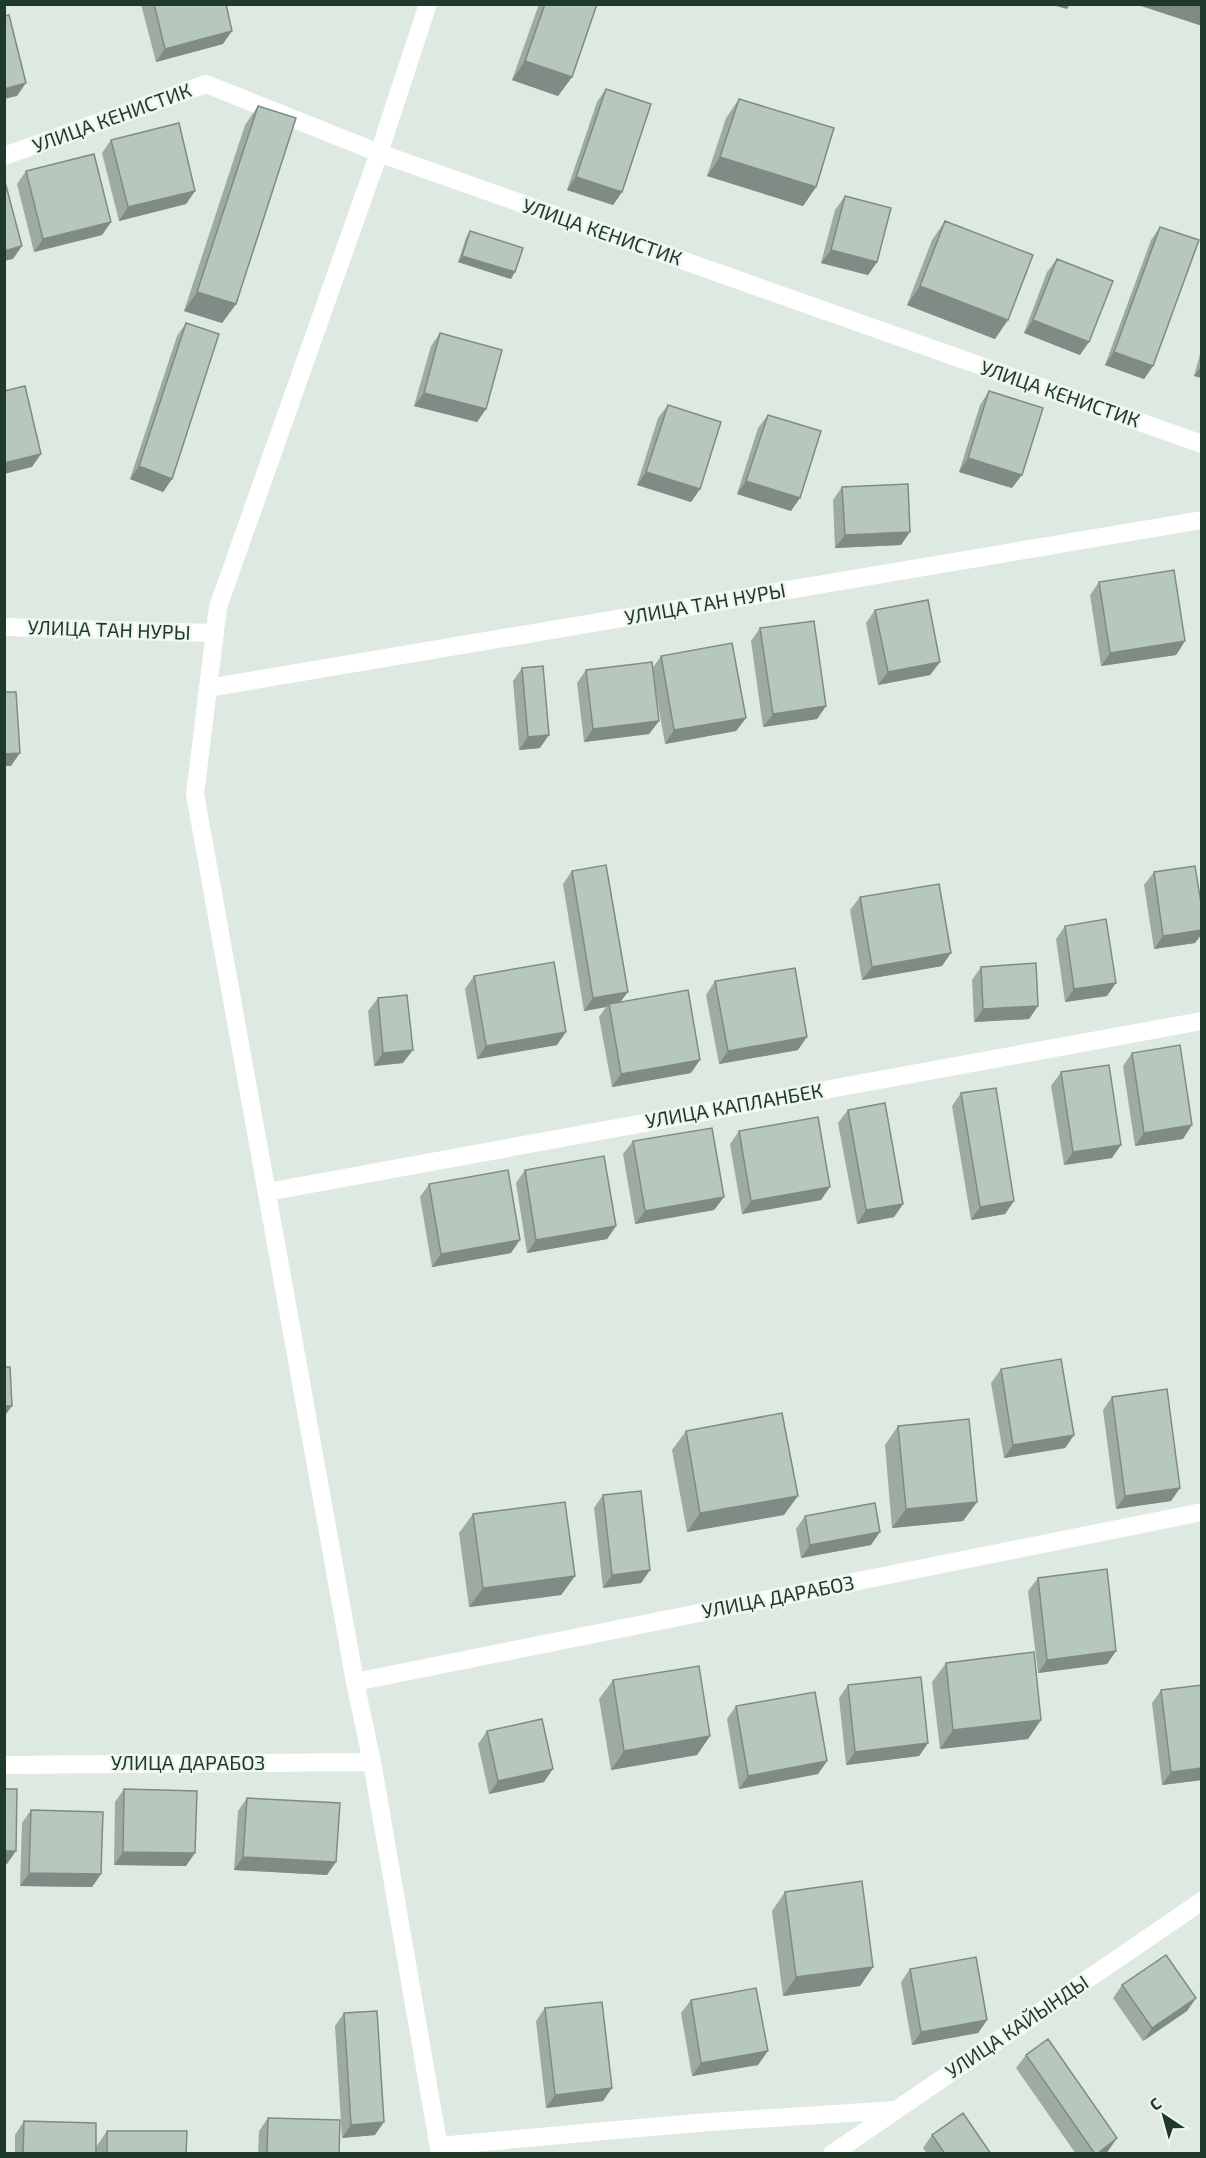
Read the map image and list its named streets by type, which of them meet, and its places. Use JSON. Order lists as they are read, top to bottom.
{
  "streets": {
    "street": [
      "УЛИЦА КЕНИСТИК",
      "УЛИЦА ТАН НУРЫ",
      "УЛИЦА КАПЛАНБЕК",
      "УЛИЦА ДАРАБОЗ",
      "УЛИЦА КАЙЫНДЫ"
    ]
  },
  "north": "top left"
}
